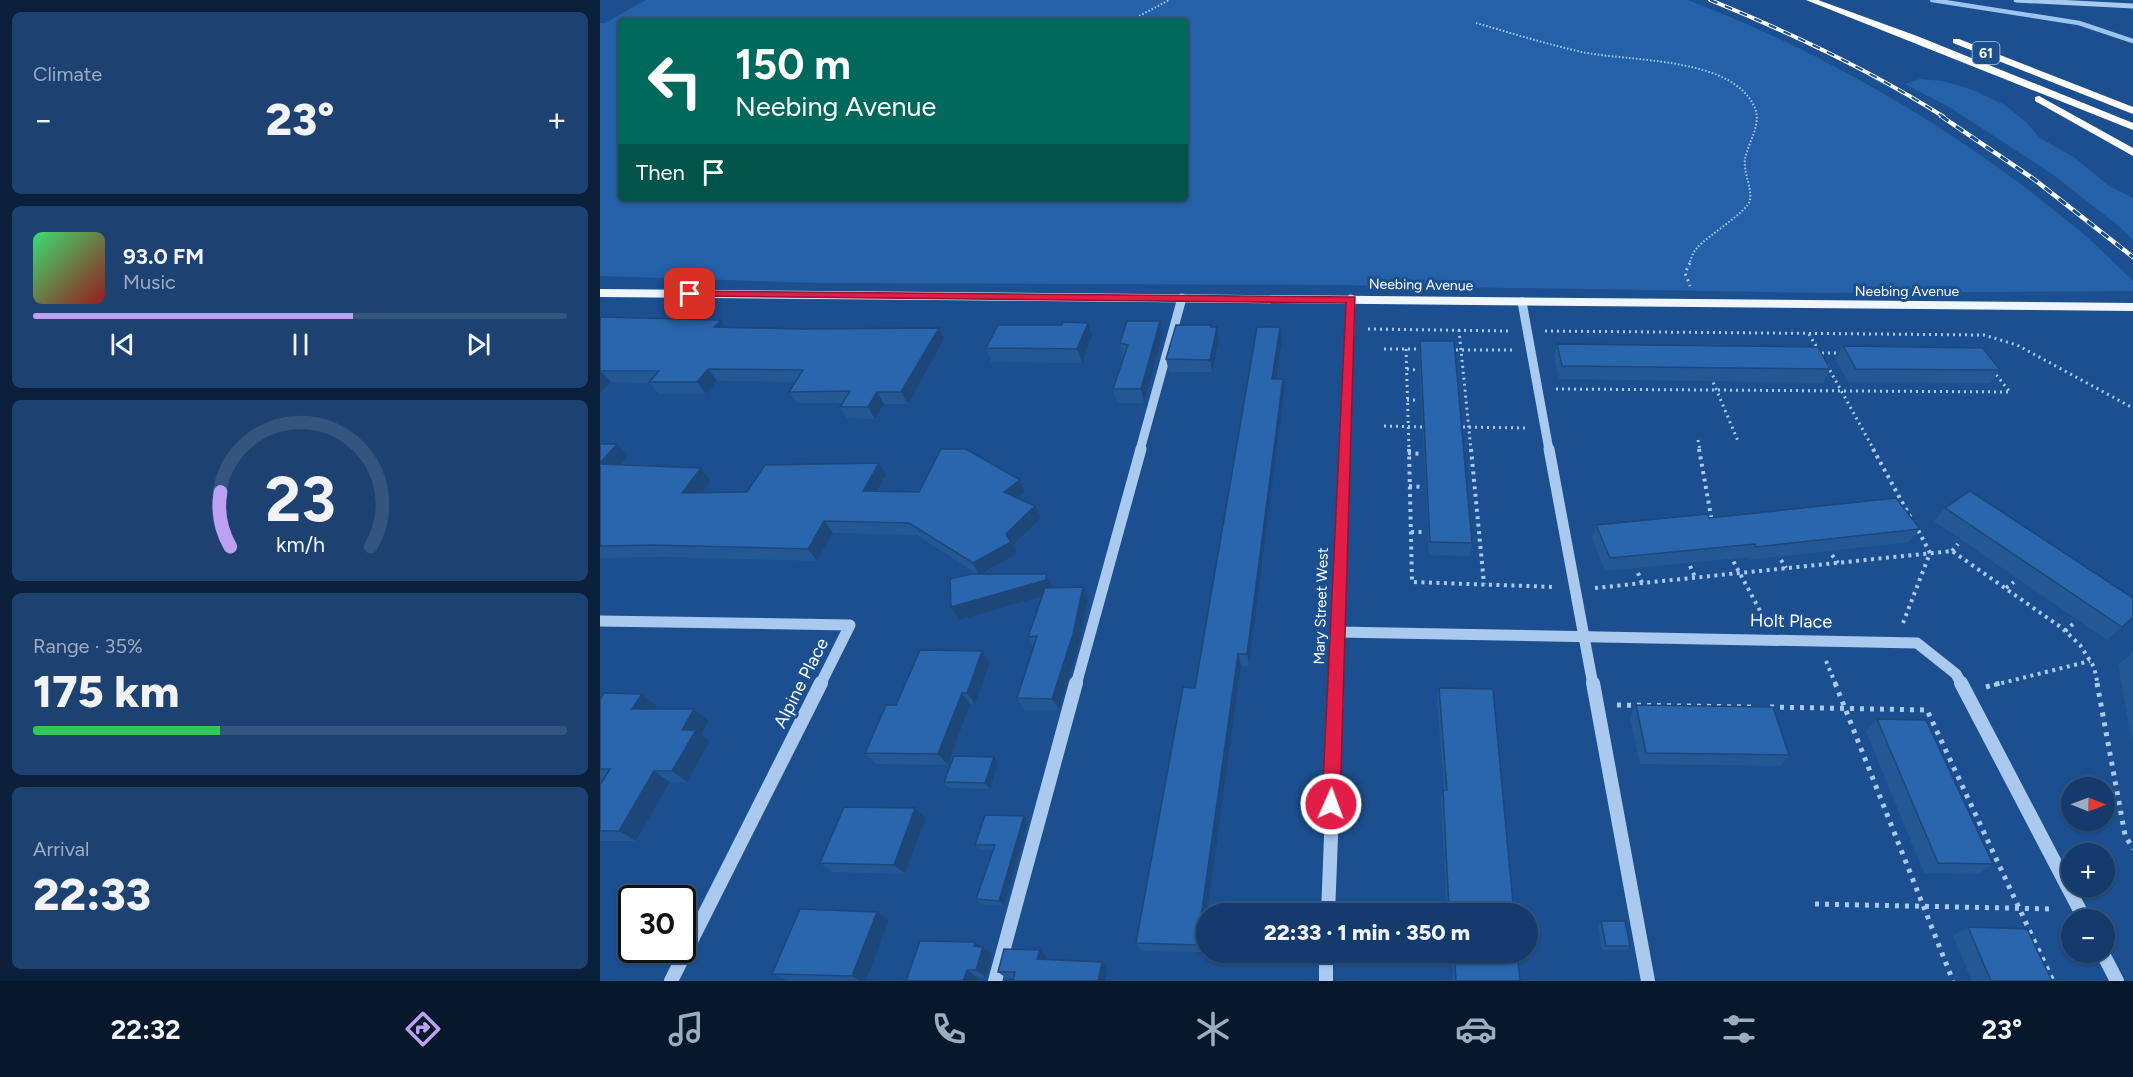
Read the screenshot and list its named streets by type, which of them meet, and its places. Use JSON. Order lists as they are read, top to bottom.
{
  "streets": {
    "highway": ["61"],
    "main road": ["Neebing Avenue"],
    "street": ["Mary Street West", "Holt Place", "Alpine Place"]
  },
  "crossings": [
    ["Neebing Avenue", "Mary Street West"],
    ["Mary Street West", "Holt Place"]
  ],
  "north": "right",
  "page": {
    "tile": [
      "Climate",
      ["Range · 35%", "175 km"],
      ["Arrival", "22:33"]
    ],
    "turn": ["150 m", "Neebing Avenue"],
    "heat": ["−", "23°", "+"],
    "then": "Then",
    "song": ["93.0 FM", "Music"],
    "map_buttons": ["+", "−"],
    "limit": "30",
    "trip": "22:33 · 1 min · 350 m",
    "tabs": ["22:32", "23°"],
    "gauge": ["23", "km/h"]
  }
}
